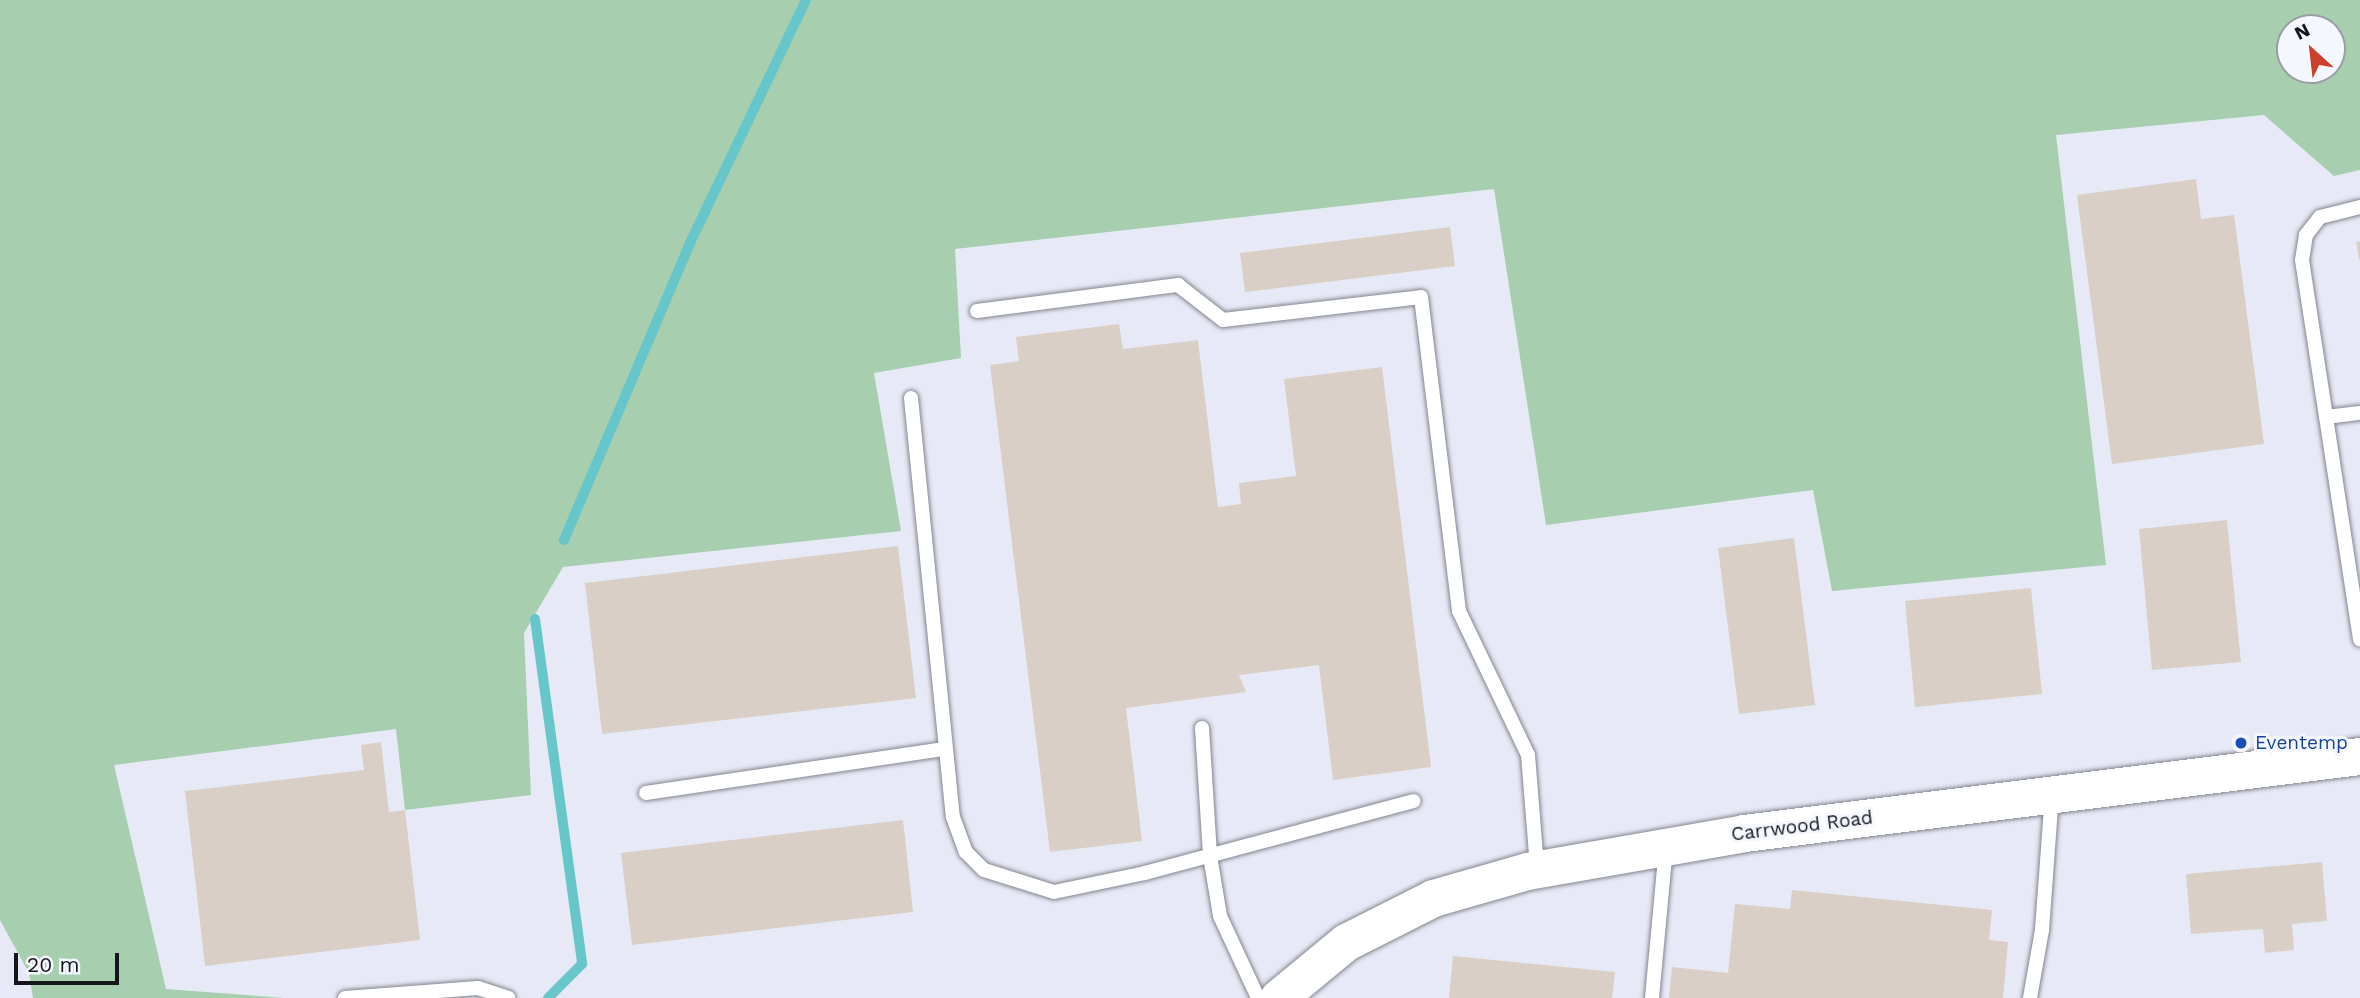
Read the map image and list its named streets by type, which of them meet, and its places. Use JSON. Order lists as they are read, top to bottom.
{
  "streets": {
    "street": ["Carrwood Road"]
  },
  "places": ["Eventemp"],
  "scale_bar": "20 m",
  "north": "top left"
}
